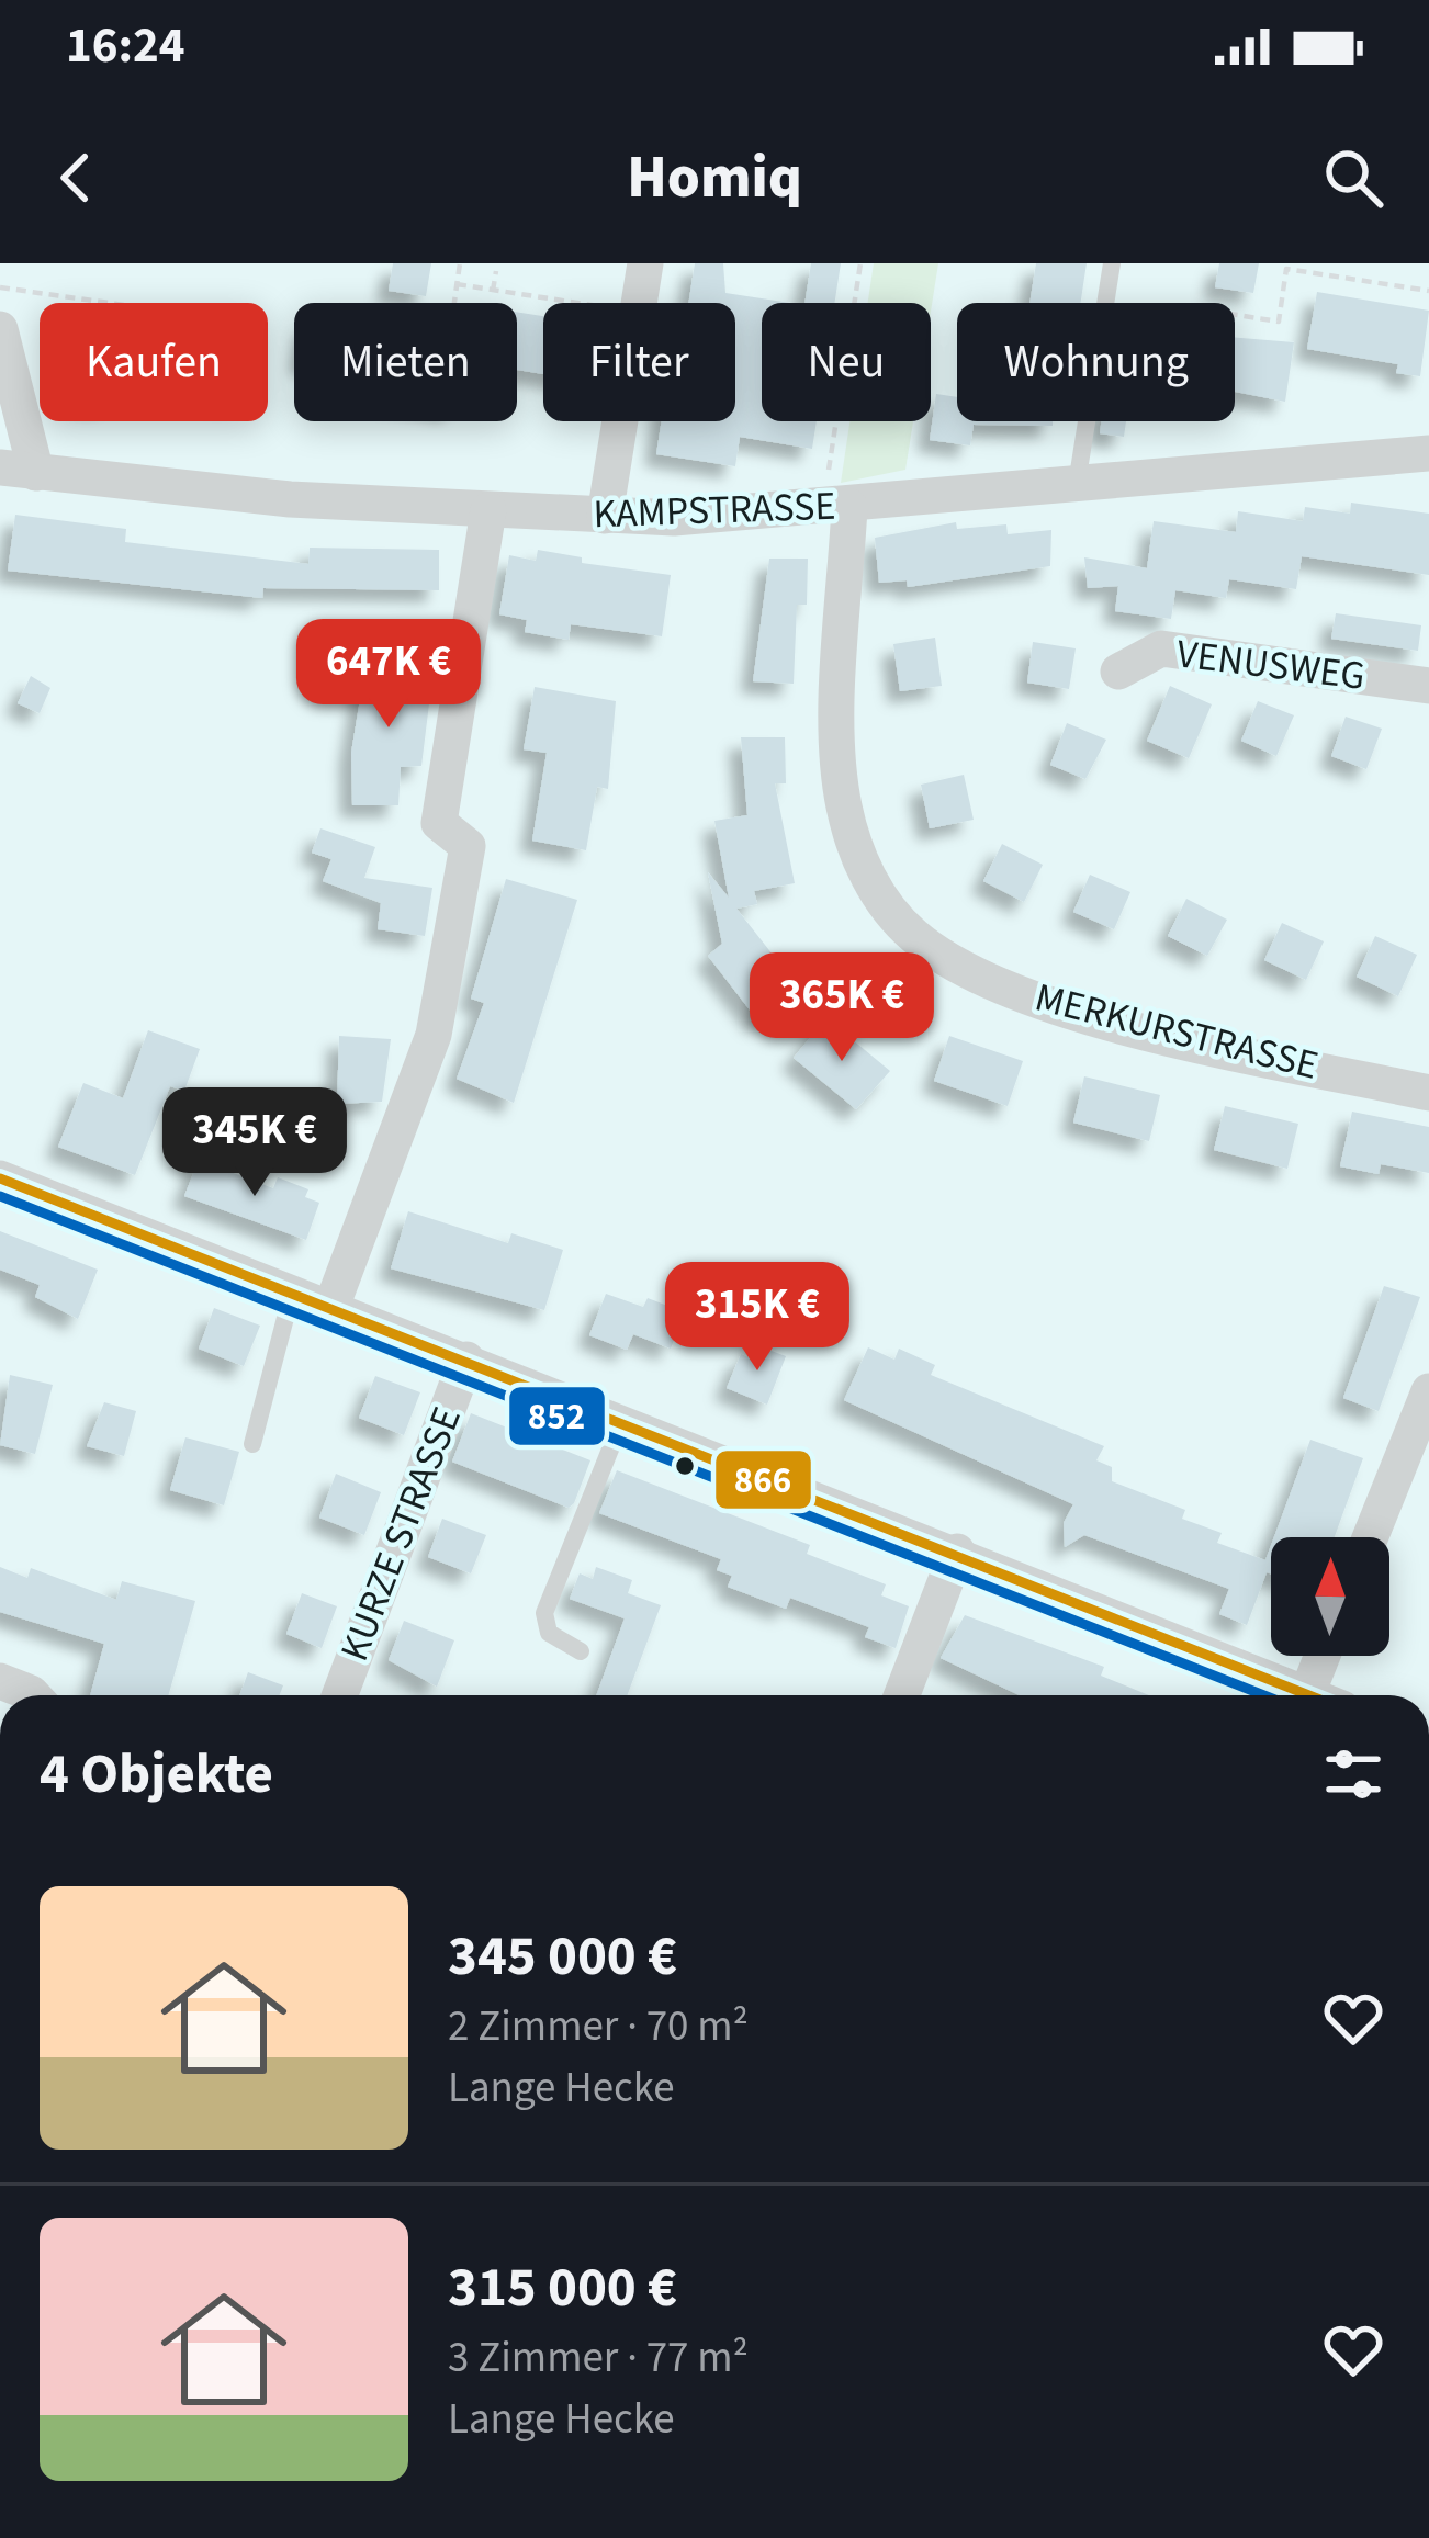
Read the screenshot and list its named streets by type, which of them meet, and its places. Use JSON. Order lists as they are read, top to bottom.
{
  "streets": {
    "street": [
      "KAMPSTRASSE",
      "VENUSWEG",
      "MERKURSTRASSE",
      "KURZE STRASSE"
    ]
  },
  "crossings": [
    ["KAMPSTRASSE", "MERKURSTRASSE"]
  ],
  "lines": ["transit line 866", "transit line 852"],
  "north": "top",
  "page": {
    "status": "16:24",
    "header": "Homiq",
    "chip": [
      "Kaufen",
      "Mieten",
      "Filter",
      "Neu",
      "Wohnung"
    ],
    "price": [
      "647K €",
      "365K €",
      "345K €",
      "315K €"
    ],
    "heading": "4 Objekte",
    "list": [
      {
        "name": "345 000 €",
        "note": "2 Zimmer · 70 m² · Lange Hecke"
      },
      {
        "name": "315 000 €",
        "note": "3 Zimmer · 77 m² · Lange Hecke"
      }
    ]
  }
}
